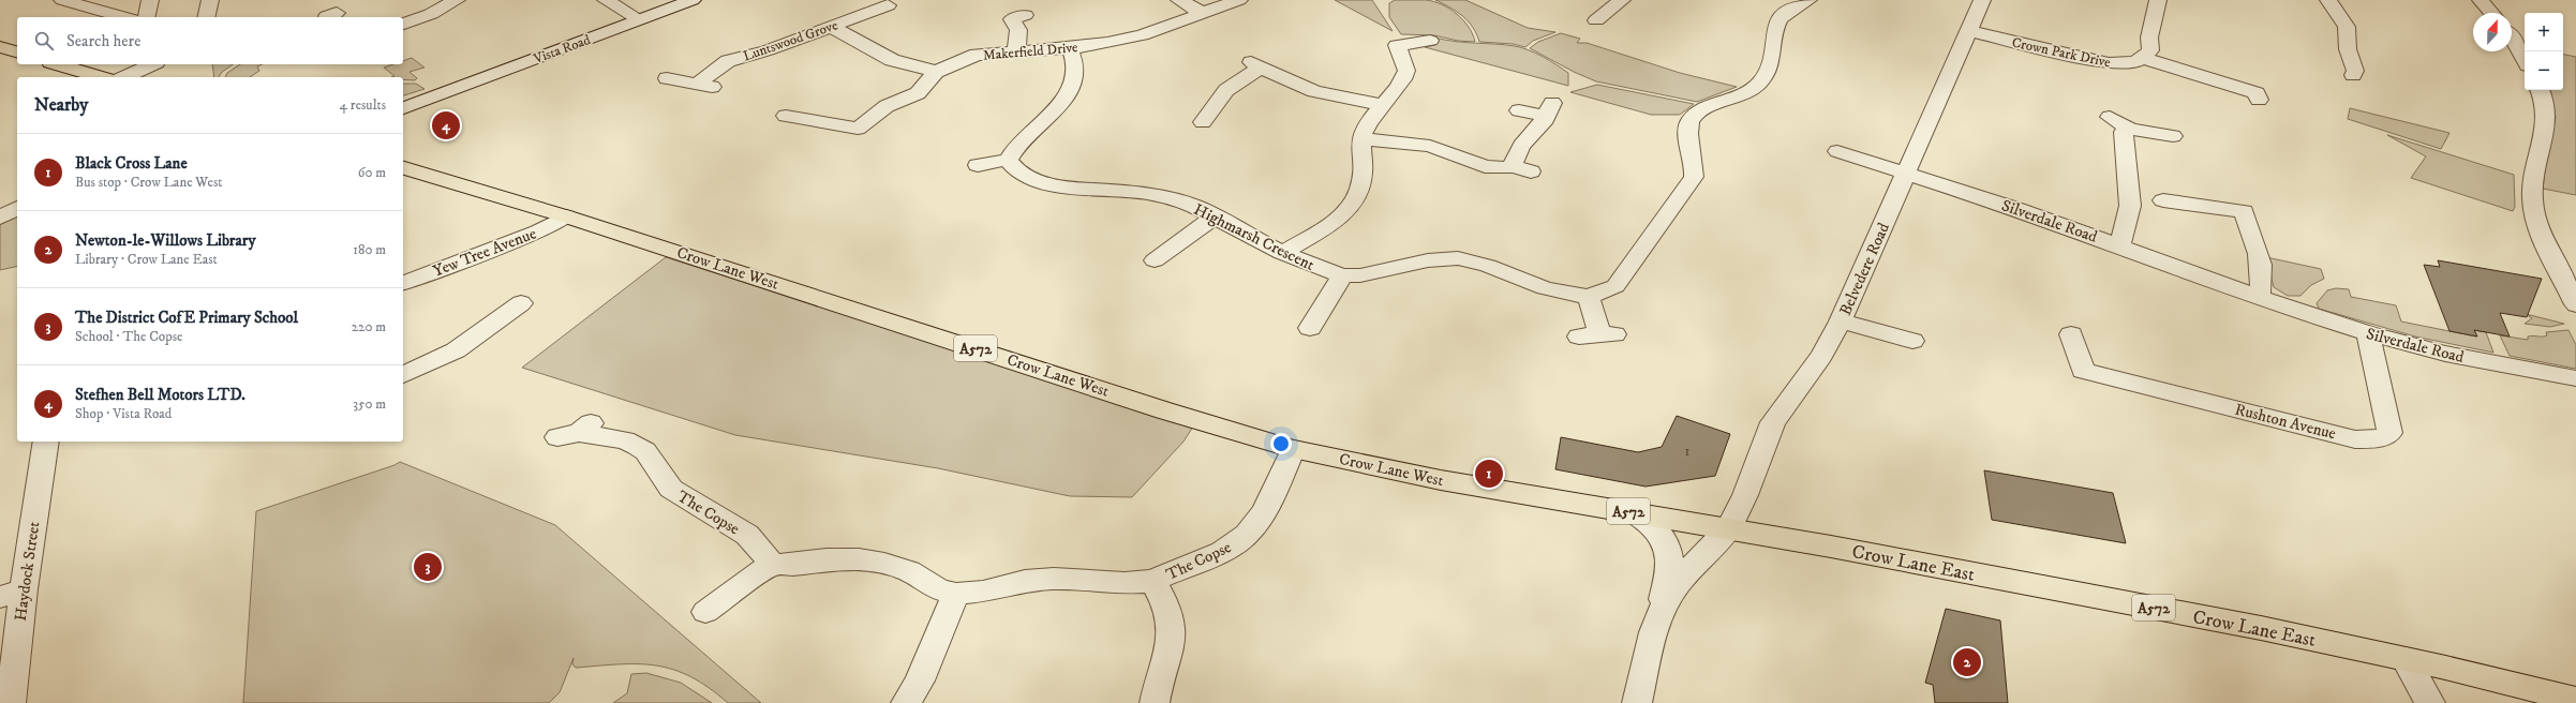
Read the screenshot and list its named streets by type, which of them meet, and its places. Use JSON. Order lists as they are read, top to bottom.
{
  "streets": {
    "main road": ["Crow Lane West", "A572", "Crow Lane East"],
    "street": [
      "Luntswood Grove",
      "Vista Road",
      "Makerfield Drive",
      "Crown Park Drive",
      "Silverdale Road",
      "Highmarsh Crescent",
      "Yew Tree Avenue",
      "Belvedere Road",
      "Rushton Avenue",
      "The Copse",
      "Haydock Street"
    ]
  },
  "crossings": [
    ["Crown Park Drive", "Belvedere Road"],
    ["Silverdale Road", "Belvedere Road"],
    ["Silverdale Road", "Rushton Avenue"],
    ["Yew Tree Avenue", "Crow Lane West"],
    ["Crow Lane West", "Belvedere Road"],
    ["Crow Lane West", "The Copse"],
    ["Crow Lane West", "Crow Lane East"],
    ["Belvedere Road", "Crow Lane East"]
  ],
  "house_numbers": ["1"],
  "north": "top",
  "page": {
    "map_buttons": ["+", "−"],
    "search": "Search here",
    "heading": ["Nearby", "4 results"],
    "pins": [
      "4",
      "1",
      "3",
      "2"
    ],
    "list": [
      {
        "mark": "1",
        "name": "Black Cross Lane",
        "note": "Bus stop · Crow Lane West",
        "value": "60 m"
      },
      {
        "mark": "2",
        "name": "Newton-le-Willows Library",
        "note": "Library · Crow Lane East",
        "value": "180 m"
      },
      {
        "mark": "3",
        "name": "The District CofE Primary School",
        "note": "School · The Copse",
        "value": "220 m"
      },
      {
        "mark": "4",
        "name": "Stefhen Bell Motors LTD.",
        "note": "Shop · Vista Road",
        "value": "350 m"
      }
    ]
  }
}
